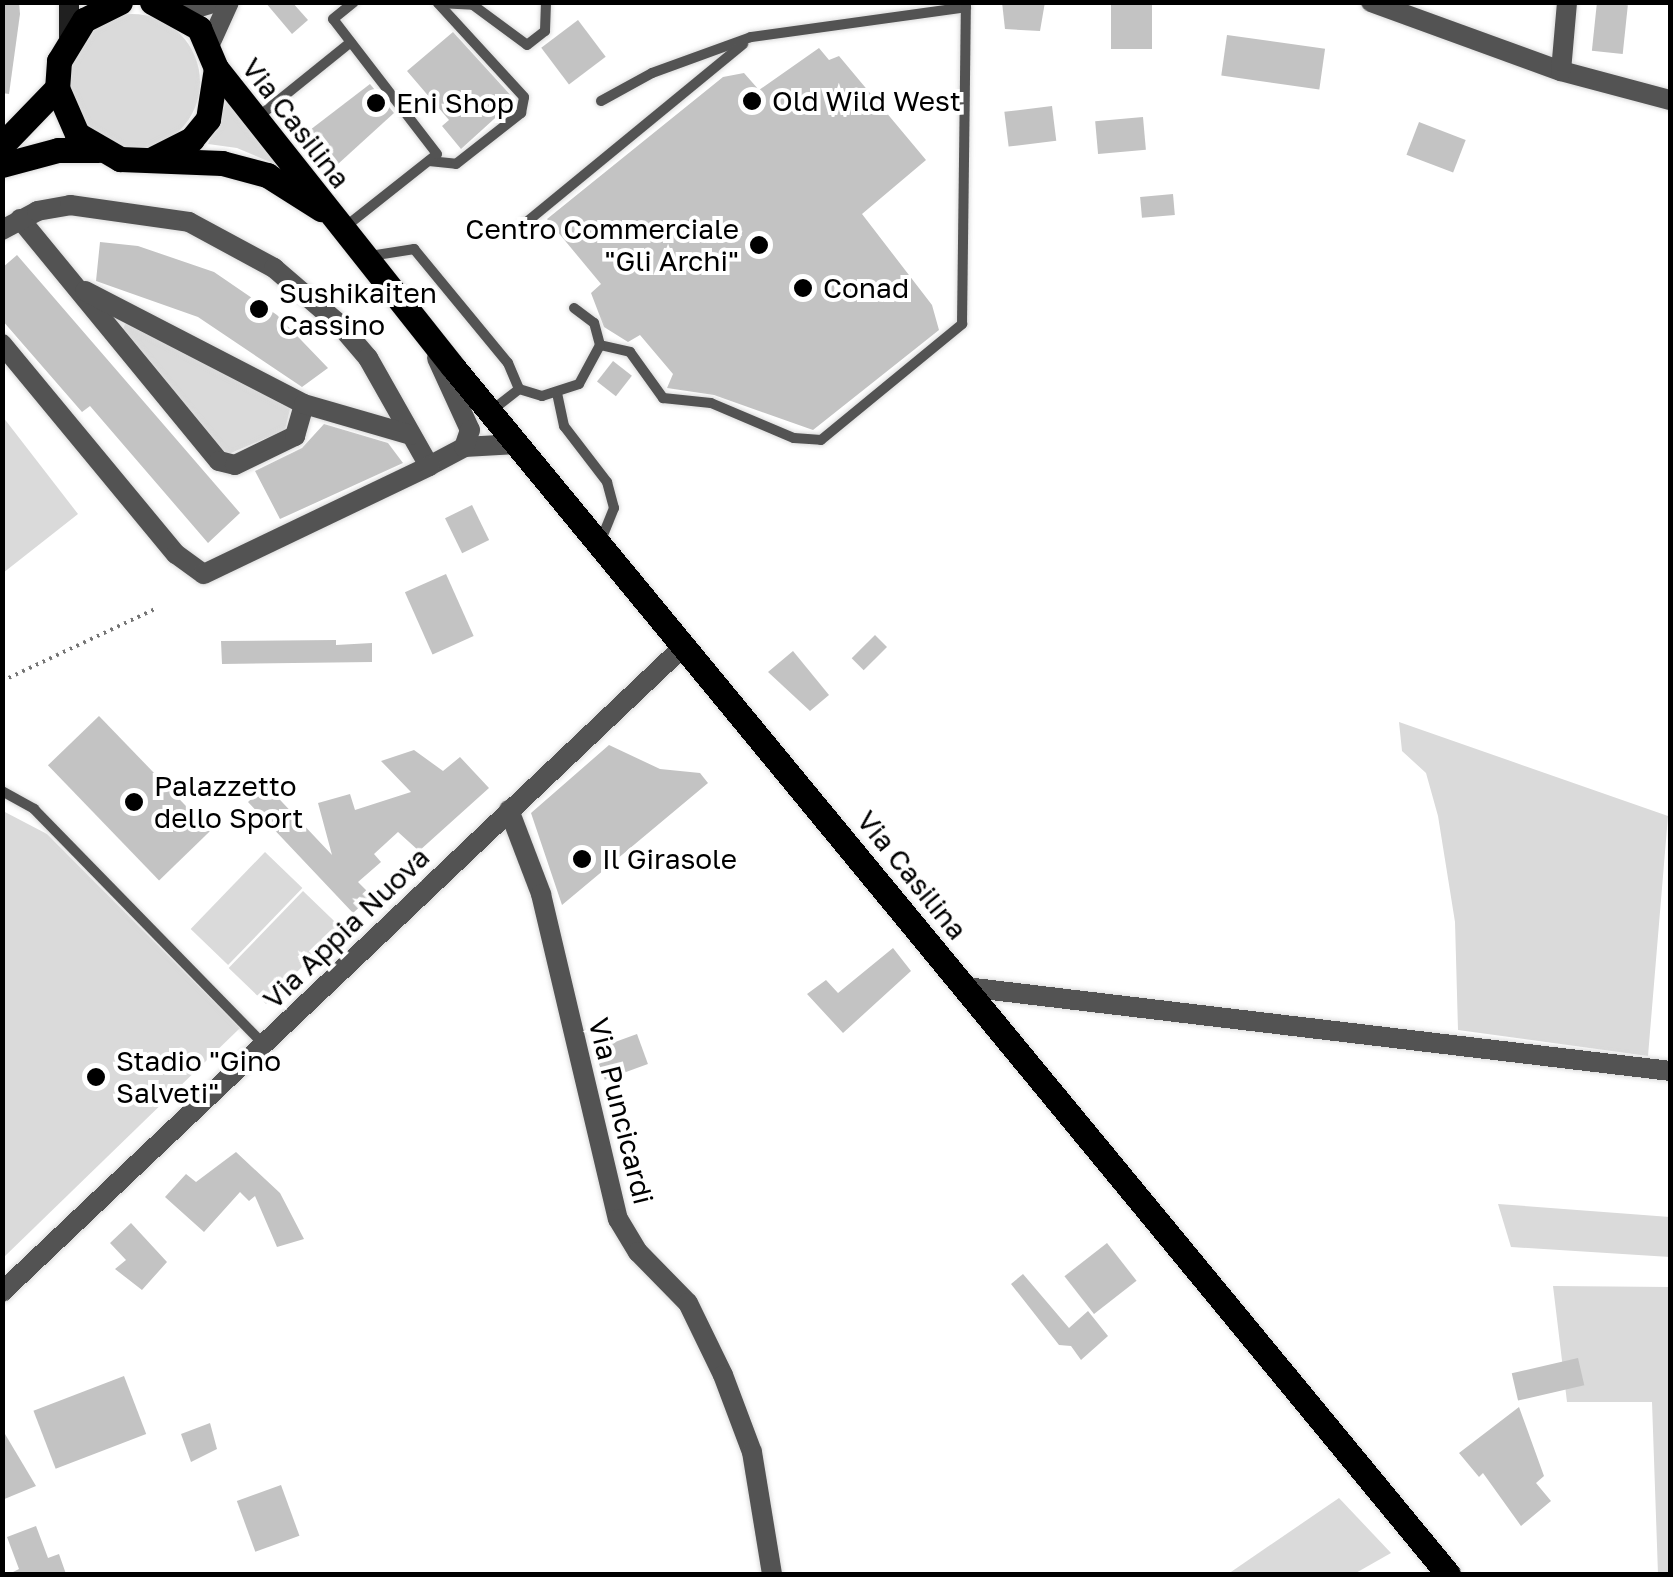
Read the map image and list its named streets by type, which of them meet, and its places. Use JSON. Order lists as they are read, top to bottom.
{
  "streets": {
    "main road": ["Via Casilina"],
    "street": ["Via Appia Nuova", "Via Puncicardi"]
  },
  "crossings": [
    ["Via Casilina", "Via Appia Nuova"],
    ["Via Appia Nuova", "Via Puncicardi"]
  ],
  "places": [
    "Old Wild West",
    "Eni Shop",
    "Centro Commerciale \"Gli Archi\"",
    "Conad",
    "Sushikaiten Cassino",
    "Palazzetto dello Sport",
    "Il Girasole",
    "Stadio \"Gino Salveti\""
  ]
}
